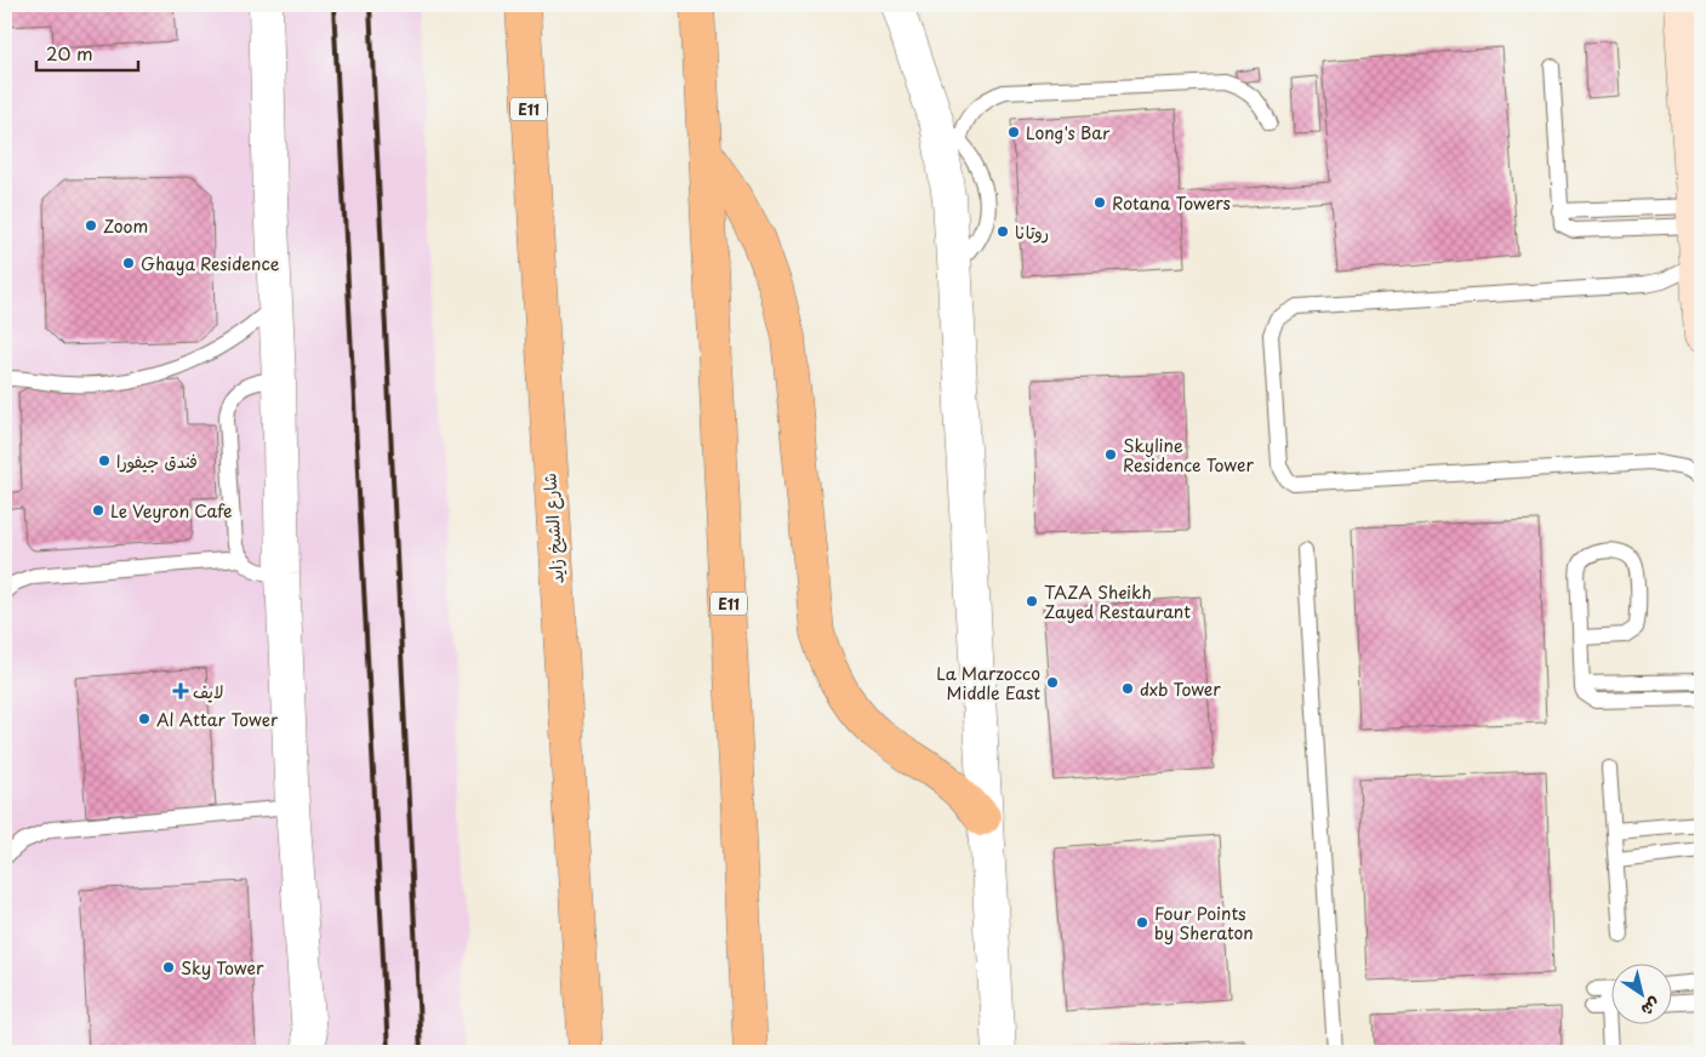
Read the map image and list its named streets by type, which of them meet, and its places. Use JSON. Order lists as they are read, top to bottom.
{
  "streets": {
    "highway": ["E11", "شارع الشيخ زايد"]
  },
  "places": {
    "other": [
      "Long's Bar",
      "Rotana Towers",
      "Zoom",
      "روتانا",
      "Ghaya Residence",
      "Skyline Residence Tower",
      "فندق جيفورا",
      "Le Veyron Cafe",
      "TAZA Sheikh Zayed Restaurant",
      "La Marzocco Middle East",
      "dxb Tower",
      "Al Attar Tower",
      "Four Points by Sheraton",
      "Sky Tower"
    ],
    "health": ["لايف"]
  },
  "scale_bar": "20 m",
  "north": "bottom right"
}
